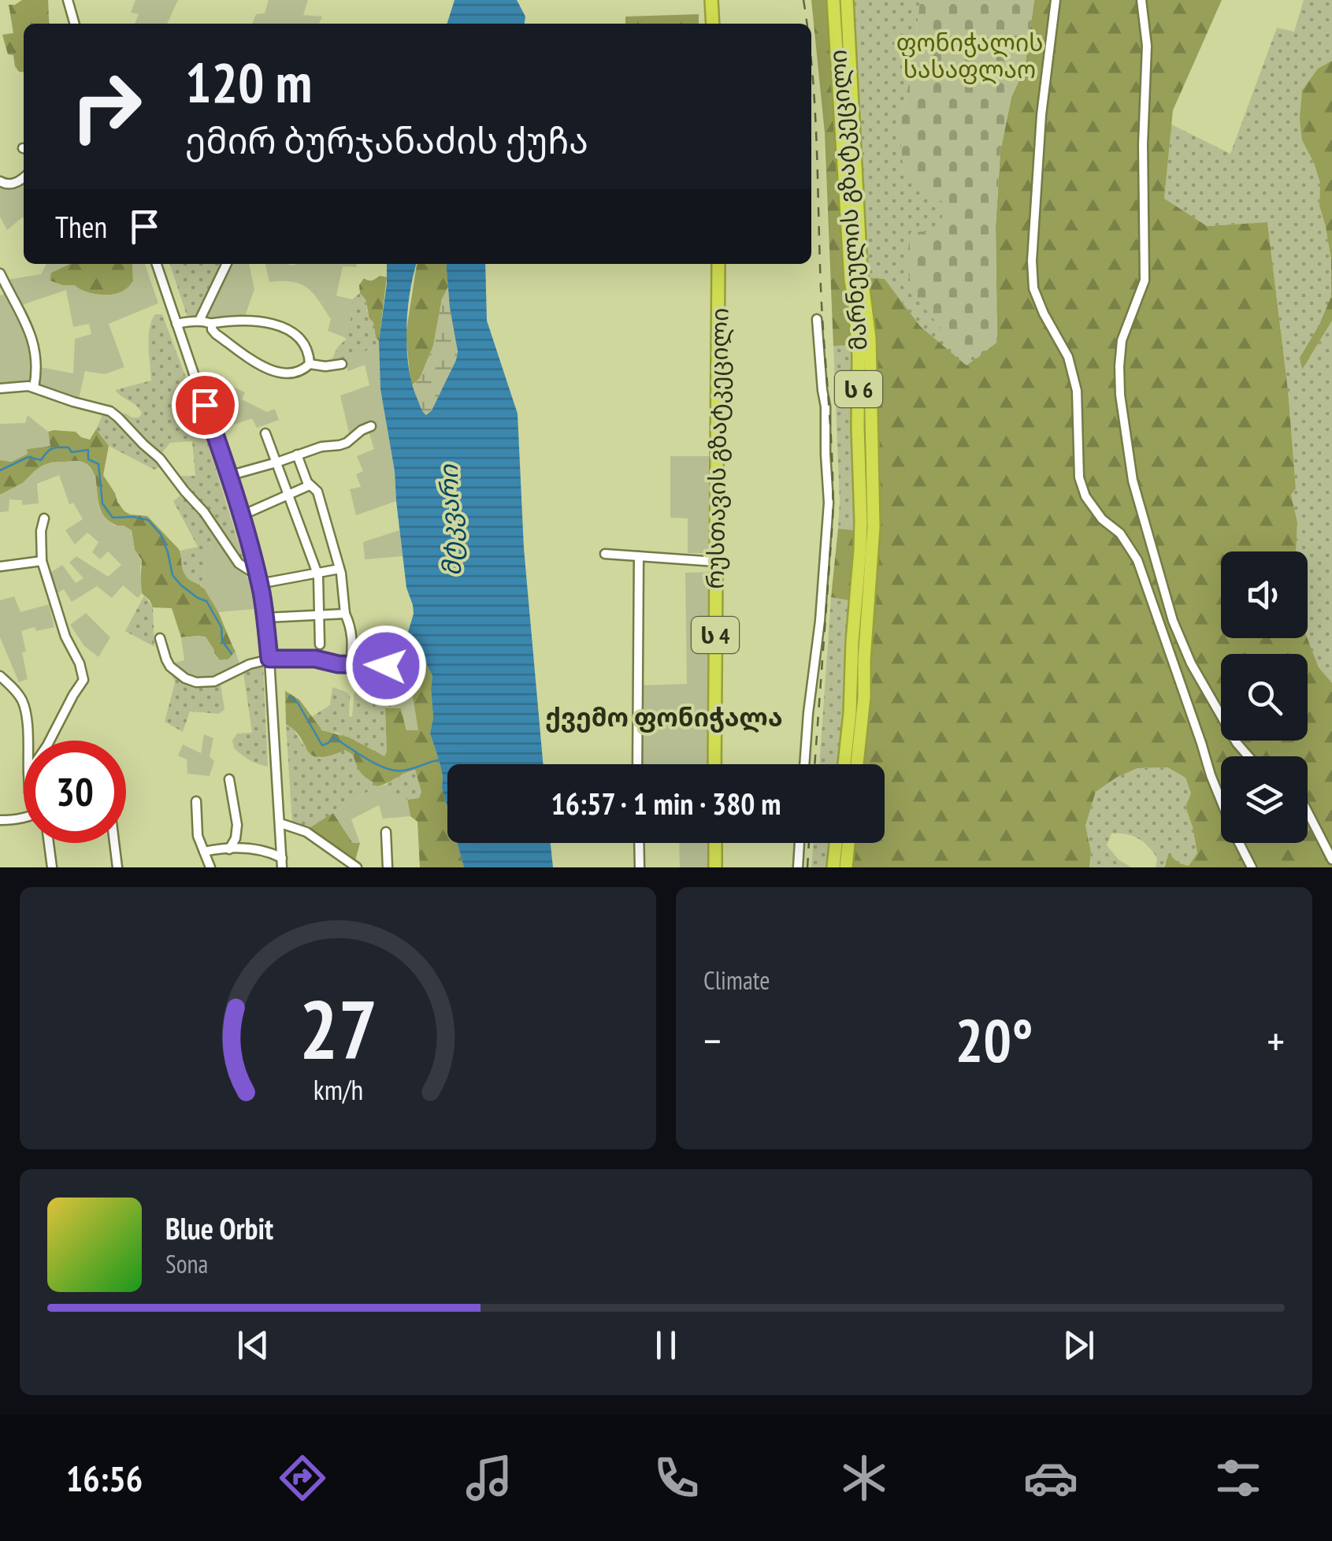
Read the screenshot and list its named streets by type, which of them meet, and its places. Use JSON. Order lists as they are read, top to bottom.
{
  "streets": {
    "highway": [
      "მარნეულის გზატკეცილი",
      "ს 6",
      "რუსთავის გზატკეცილი",
      "ს 4"
    ]
  },
  "districts": ["ქვემო ფონიჭალა"],
  "water": ["მტკვარი"],
  "parks": ["ფონიჭალის სასაფლაო"],
  "page": {
    "turn": ["120 m", "ემირ ბურჯანაძის ქუჩა"],
    "then": "Then",
    "limit": "30",
    "trip": "16:57 · 1 min · 380 m",
    "tile": "Climate",
    "heat": ["−", "20°", "+"],
    "song": ["Blue Orbit", "Sona"],
    "tabs": "16:56",
    "gauge": ["27", "km/h"]
  }
}
